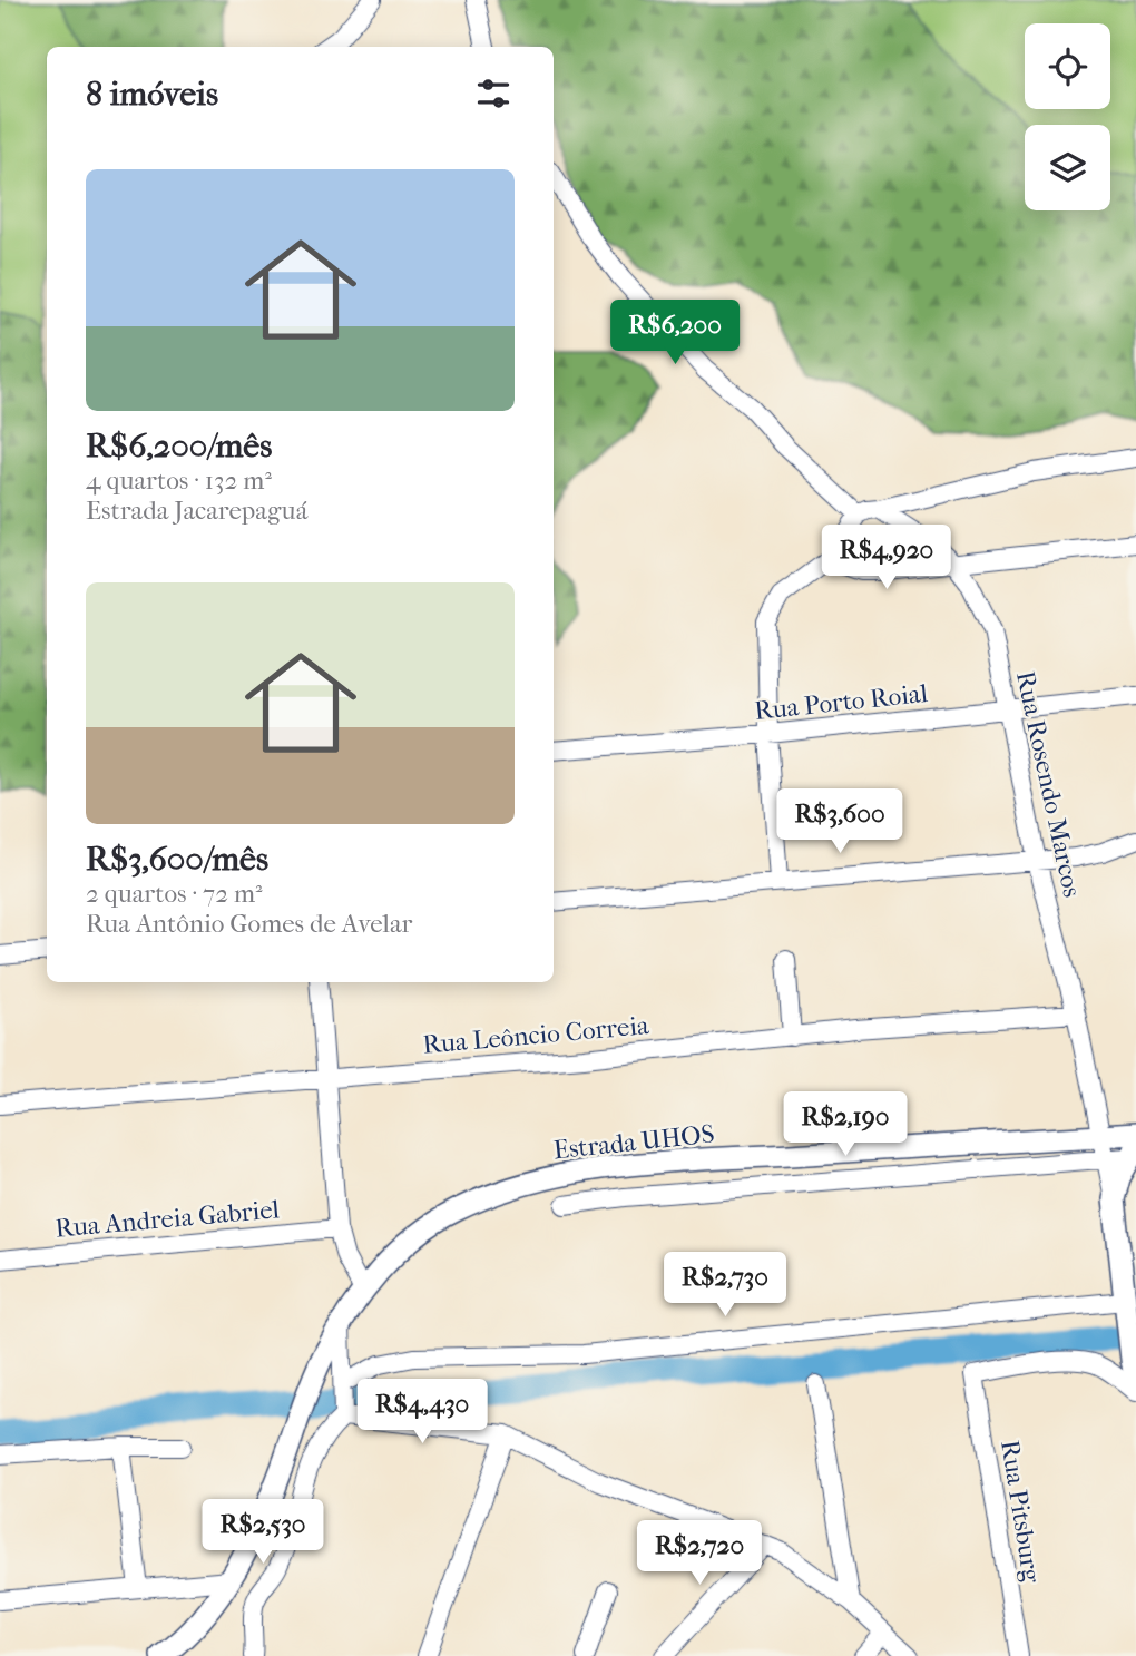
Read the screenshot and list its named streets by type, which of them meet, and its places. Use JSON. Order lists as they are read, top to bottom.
{
  "streets": {
    "street": [
      "Rua Porto Roial",
      "Rua Rosendo Marcos",
      "Rua Leôncio Correia",
      "Estrada UHOS",
      "Rua Andreia Gabriel",
      "Rua Pitsburg"
    ]
  },
  "crossings": [
    ["Rua Porto Roial", "Rua Rosendo Marcos"],
    ["Rua Rosendo Marcos", "Rua Leôncio Correia"],
    ["Rua Rosendo Marcos", "Estrada UHOS"]
  ],
  "page": {
    "heading": "8 imóveis",
    "list": [
      {
        "name": "R$6,200/mês",
        "note": "4 quartos · 132 m² · Estrada Jacarepaguá"
      },
      {
        "name": "R$3,600/mês",
        "note": "2 quartos · 72 m² · Rua Antônio Gomes de Avelar"
      }
    ],
    "price": [
      "R$6,200",
      "R$4,920",
      "R$3,600",
      "R$2,190",
      "R$2,730",
      "R$4,430",
      "R$2,530",
      "R$2,720"
    ]
  }
}
